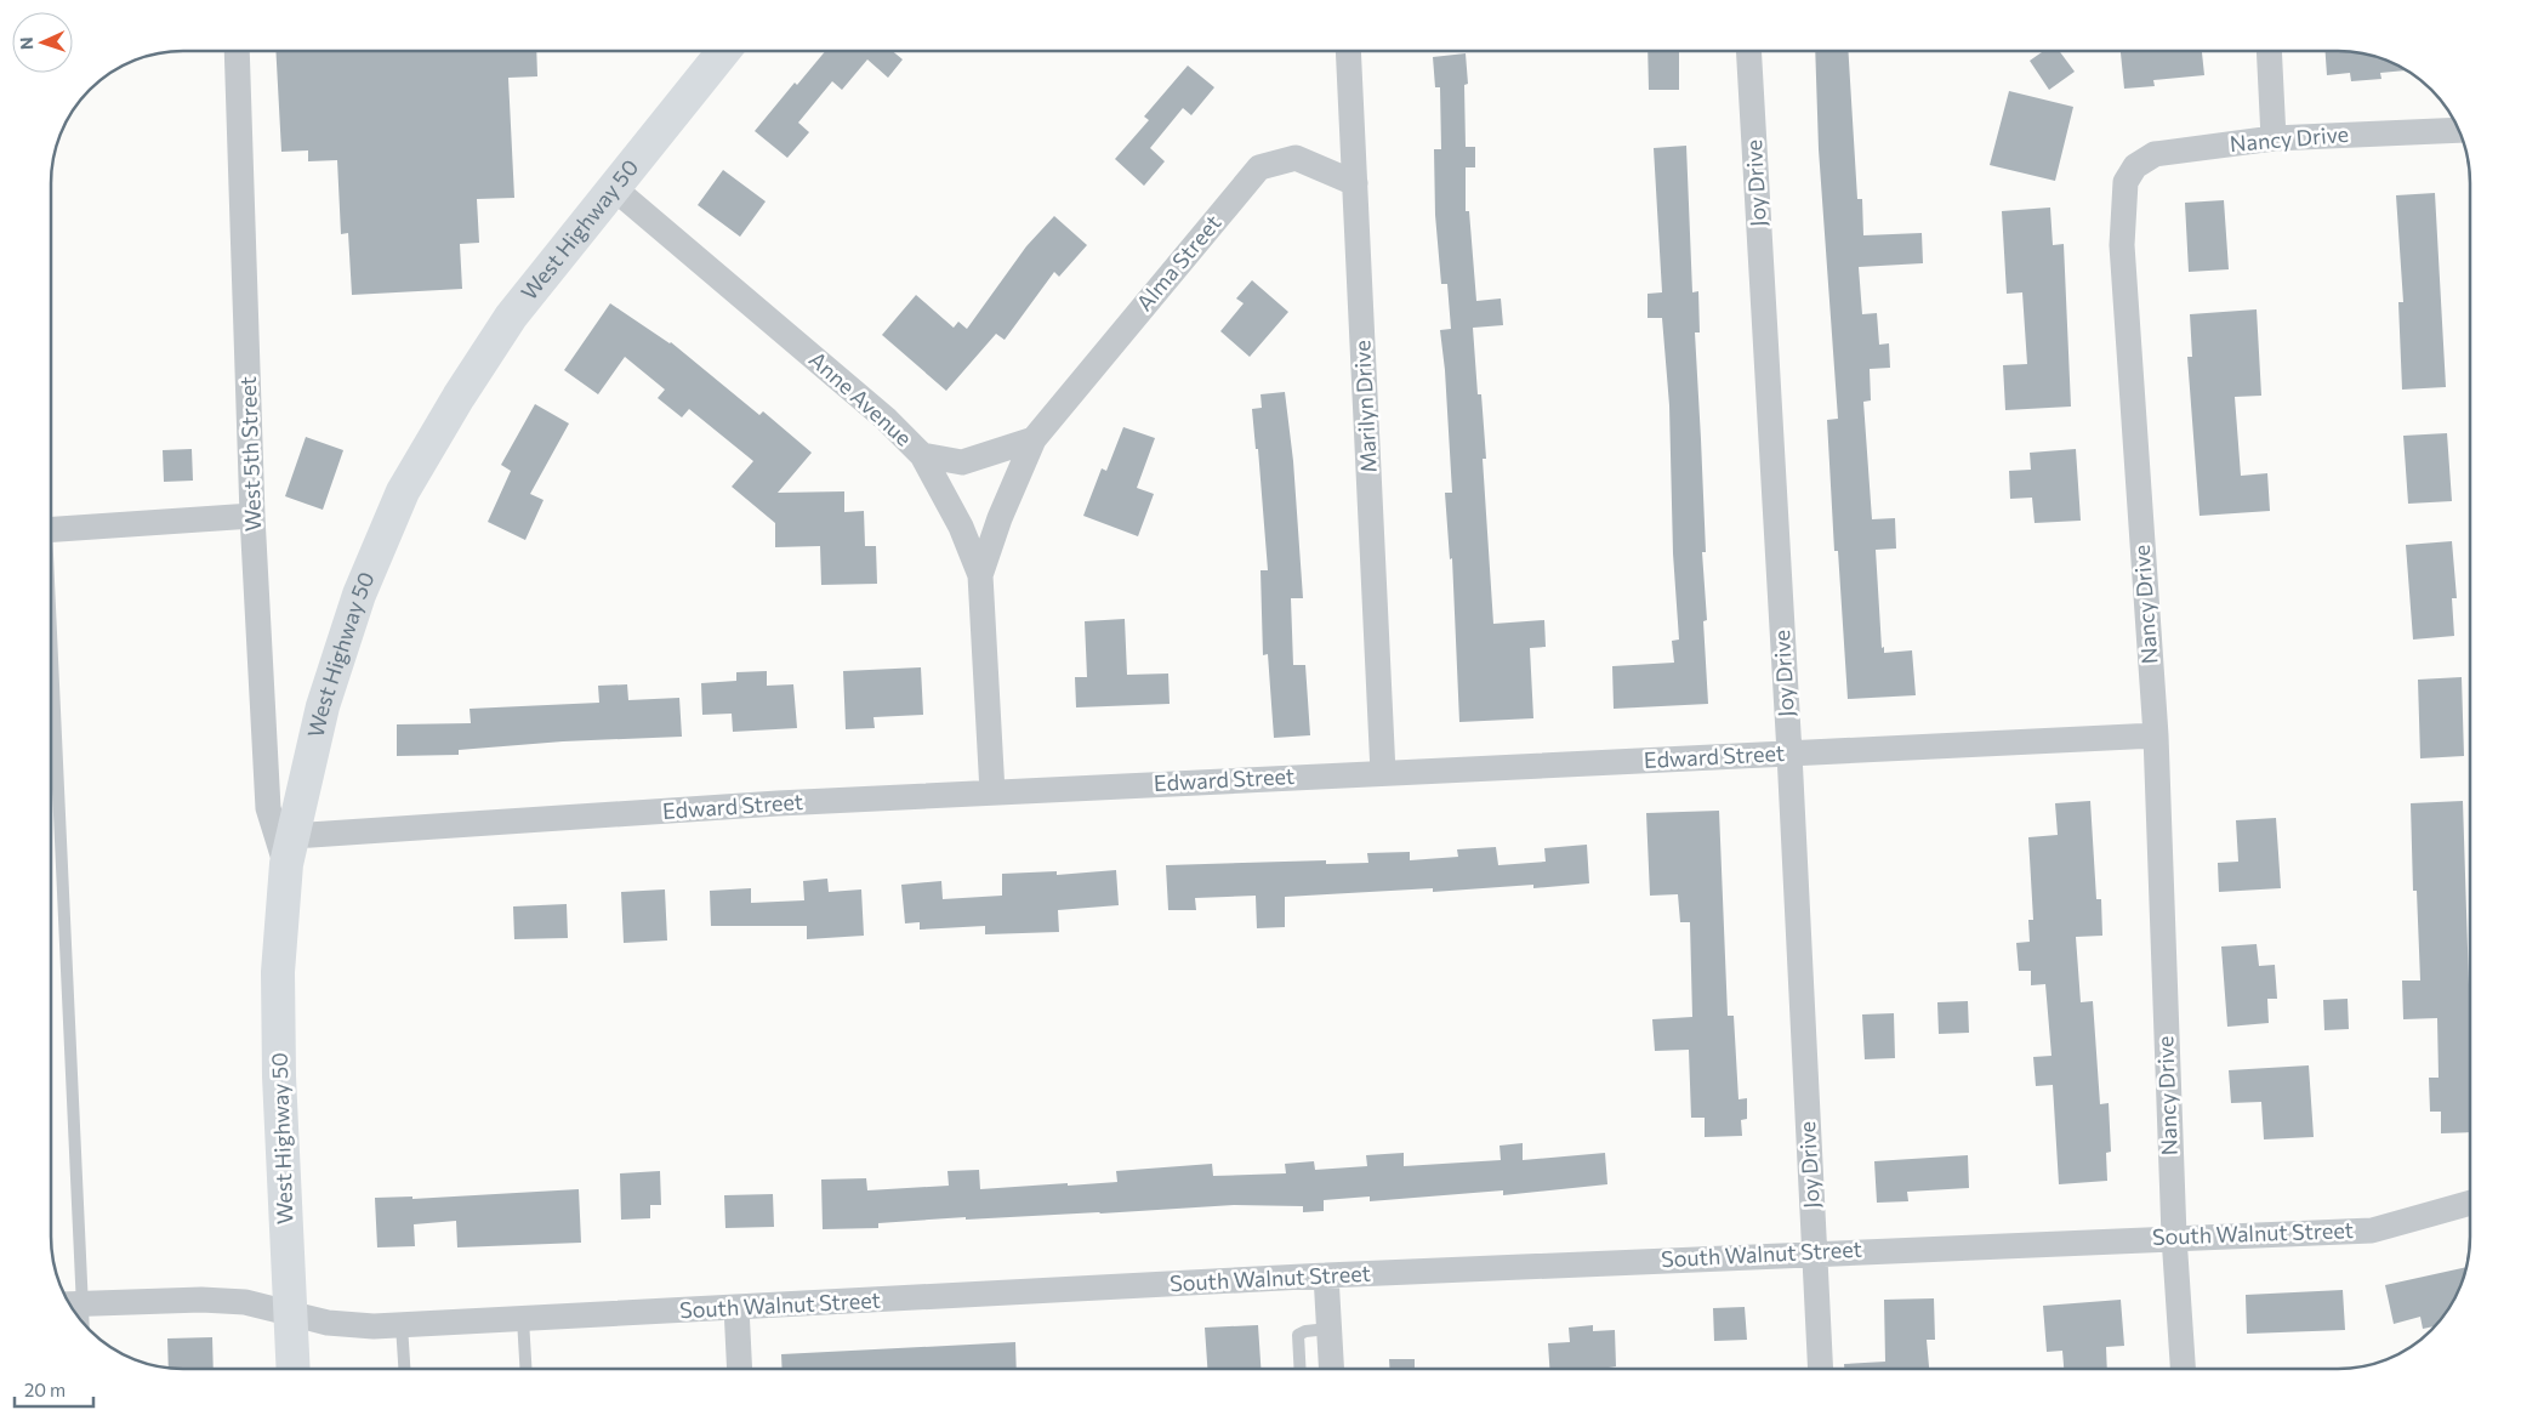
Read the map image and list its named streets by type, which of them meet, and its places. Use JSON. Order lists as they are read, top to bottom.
{
  "streets": {
    "main road": ["West Highway 50"],
    "street": [
      "Nancy Drive",
      "Joy Drive",
      "Alma Street",
      "Anne Avenue",
      "Marilyn Drive",
      "West 5th Street",
      "Edward Street",
      "South Walnut Street"
    ]
  },
  "crossings": [
    ["Nancy Drive", "Edward Street"],
    ["Nancy Drive", "South Walnut Street"],
    ["Joy Drive", "Edward Street"],
    ["Joy Drive", "South Walnut Street"],
    ["West Highway 50", "Anne Avenue"],
    ["West Highway 50", "West 5th Street"],
    ["West Highway 50", "Edward Street"],
    ["West Highway 50", "South Walnut Street"],
    ["Alma Street", "Anne Avenue"],
    ["Alma Street", "Marilyn Drive"],
    ["Anne Avenue", "Edward Street"],
    ["Marilyn Drive", "Edward Street"],
    ["West 5th Street", "Edward Street"]
  ],
  "scale_bar": "20 m",
  "north": "left"
}
